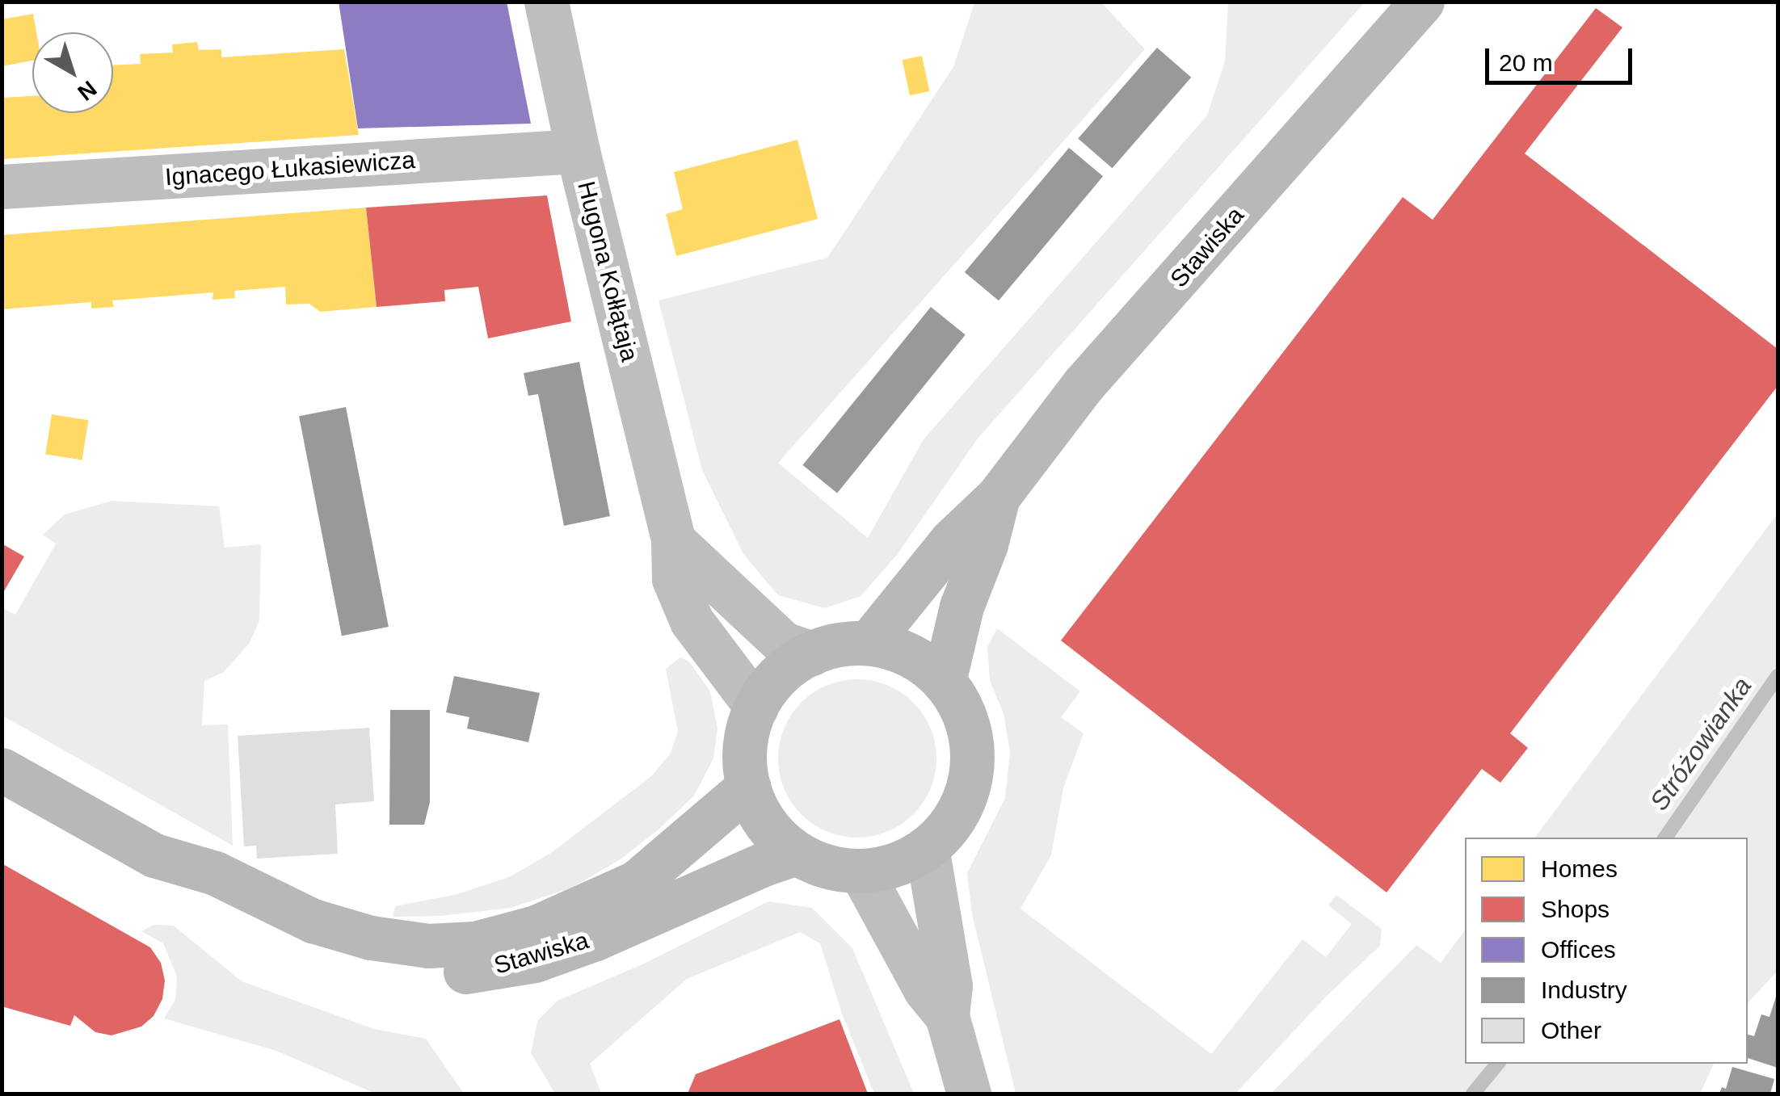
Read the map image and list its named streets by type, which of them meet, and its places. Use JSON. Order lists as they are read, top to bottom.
{
  "streets": {
    "main road": ["Stawiska"],
    "street": ["Ignacego Łukasiewicza", "Hugona Kołłątaja"]
  },
  "crossings": [
    ["Ignacego Łukasiewicza", "Hugona Kołłątaja"],
    ["Stawiska", "Hugona Kołłątaja"]
  ],
  "water": ["Stróżowianka"],
  "legend": [
    "Homes",
    "Shops",
    "Offices",
    "Industry",
    "Other"
  ],
  "scale_bar": "20 m",
  "north": "bottom right"
}
